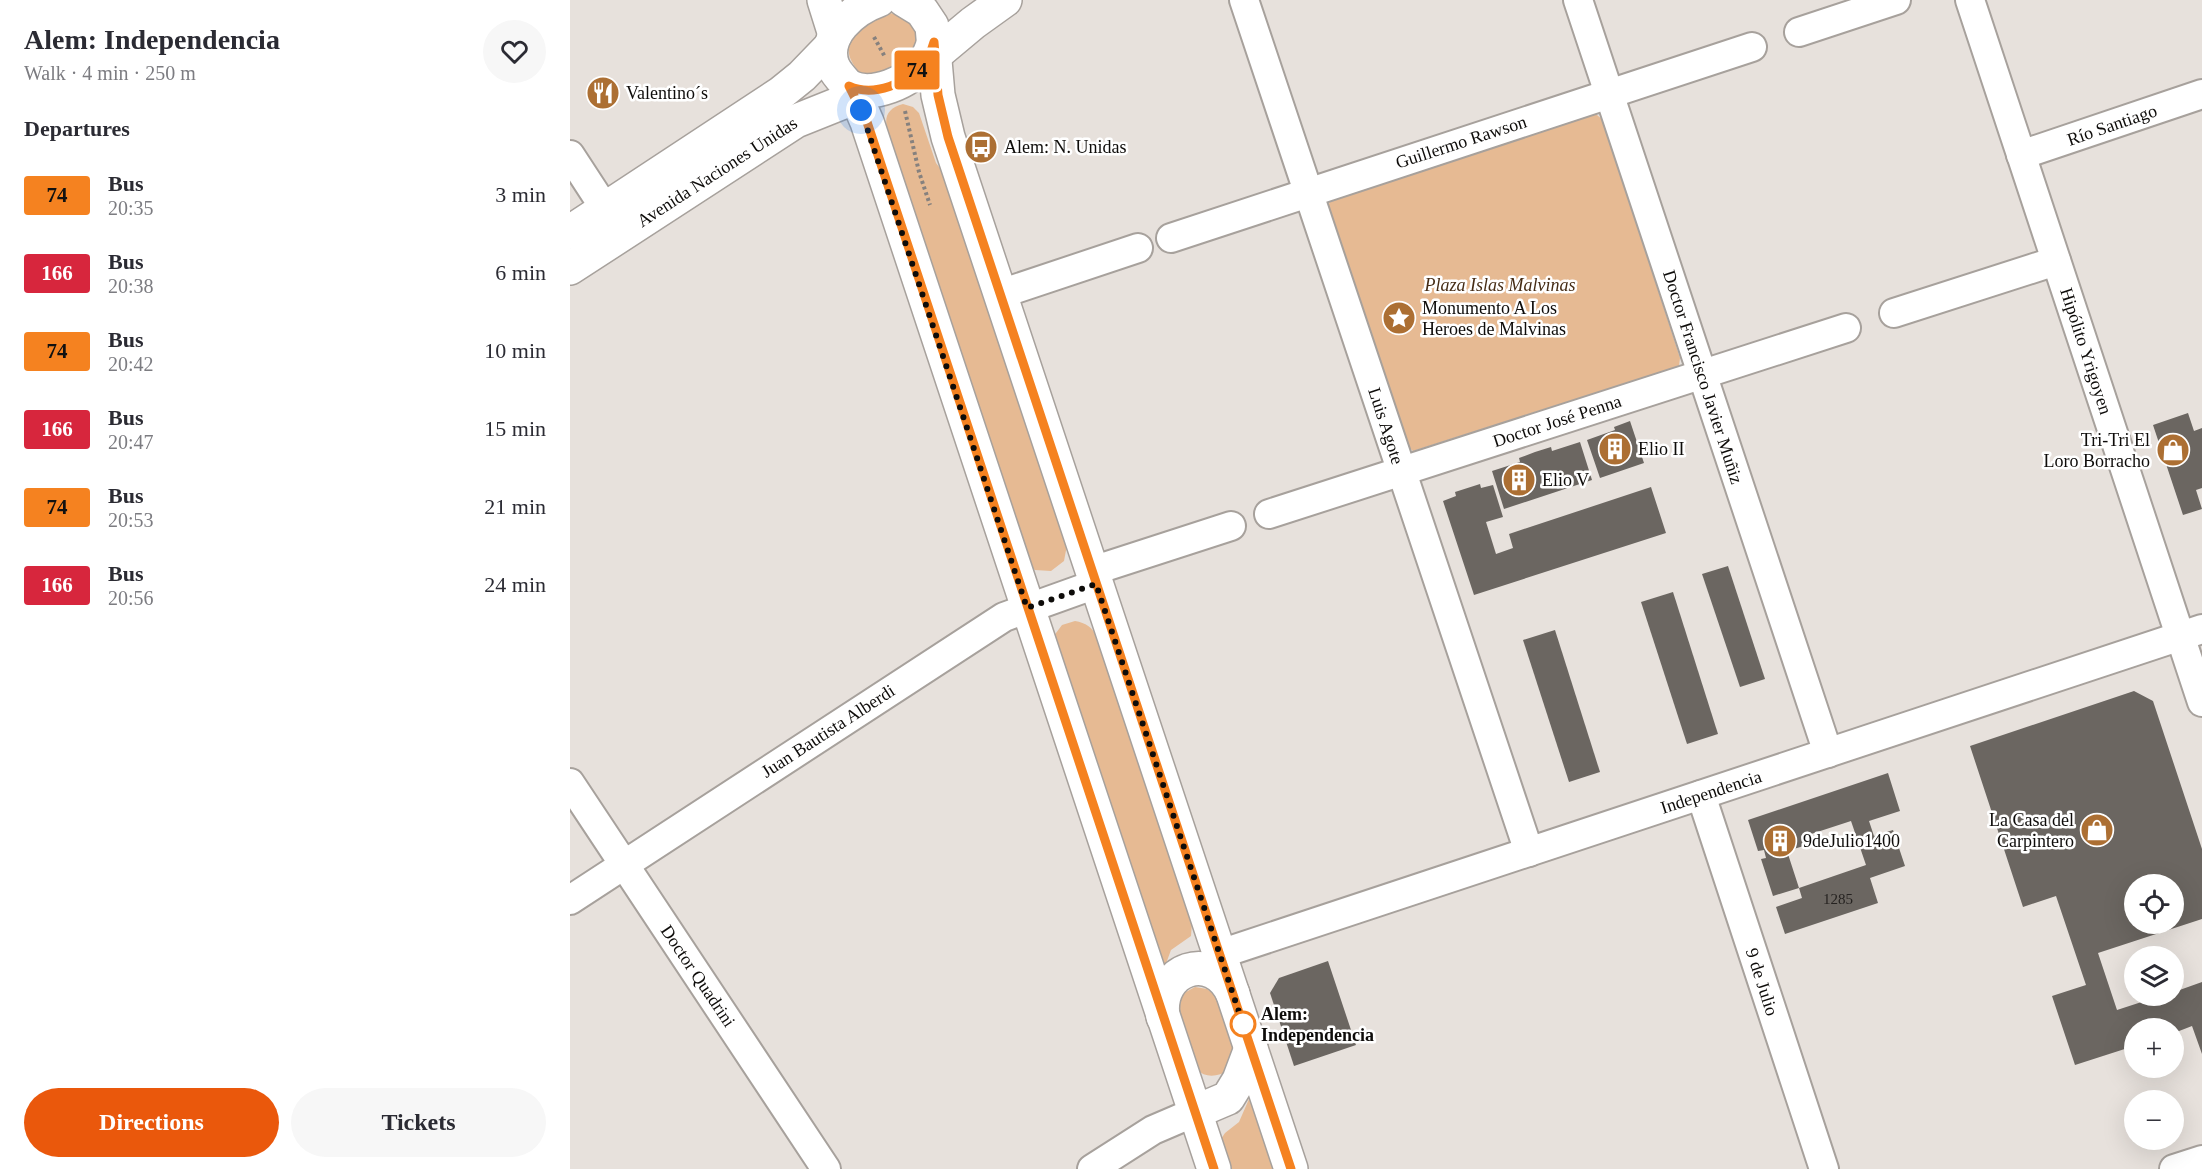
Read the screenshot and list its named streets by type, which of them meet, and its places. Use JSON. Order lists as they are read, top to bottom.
{
  "streets": {
    "main road": ["Avenida Naciones Unidas"],
    "street": [
      "Río Santiago",
      "Guillermo Rawson",
      "Hipólito Yrigoyen",
      "Doctor Francisco Javier Muñiz",
      "Doctor José Penna",
      "Luis Agote",
      "Juan Bautista Alberdi",
      "Independencia",
      "Doctor Quadrini",
      "9 de Julio"
    ]
  },
  "crossings": [
    ["Río Santiago", "Hipólito Yrigoyen"],
    ["Guillermo Rawson", "Doctor Francisco Javier Muñiz"],
    ["Guillermo Rawson", "Luis Agote"],
    ["Hipólito Yrigoyen", "Independencia"],
    ["Doctor Francisco Javier Muñiz", "Doctor José Penna"],
    ["Doctor Francisco Javier Muñiz", "Independencia"],
    ["Doctor José Penna", "Luis Agote"],
    ["Luis Agote", "Independencia"],
    ["Juan Bautista Alberdi", "Doctor Quadrini"],
    ["Independencia", "9 de Julio"]
  ],
  "parks": ["Plaza Islas Malvinas"],
  "places": {
    "restaurant": ["Valentino´s"],
    "bus stop": ["Alem: N. Unidas"],
    "place": ["Monumento A Los Heroes de Malvinas"],
    "building": ["Elio II", "Elio V", "9deJulio1400"],
    "shop": ["Tri-Tri El Loro Borracho", "La Casa del Carpintero"],
    "other": ["Alem: Independencia"]
  },
  "lines": ["bus line 74"],
  "house_numbers": ["1285"],
  "page": {
    "heading": [
      ["Alem: Independencia", "Walk · 4 min · 250 m"],
      "Departures"
    ],
    "on_map": "74",
    "list": [
      {
        "mark": "74",
        "name": "Bus",
        "note": "20:35",
        "value": "3 min"
      },
      {
        "mark": "166",
        "name": "Bus",
        "note": "20:38",
        "value": "6 min"
      },
      {
        "mark": "74",
        "name": "Bus",
        "note": "20:42",
        "value": "10 min"
      },
      {
        "mark": "166",
        "name": "Bus",
        "note": "20:47",
        "value": "15 min"
      },
      {
        "mark": "74",
        "name": "Bus",
        "note": "20:53",
        "value": "21 min"
      },
      {
        "mark": "166",
        "name": "Bus",
        "note": "20:56",
        "value": "24 min"
      }
    ],
    "map_buttons": ["+", "−"],
    "buttons": ["Directions", "Tickets"]
  }
}
